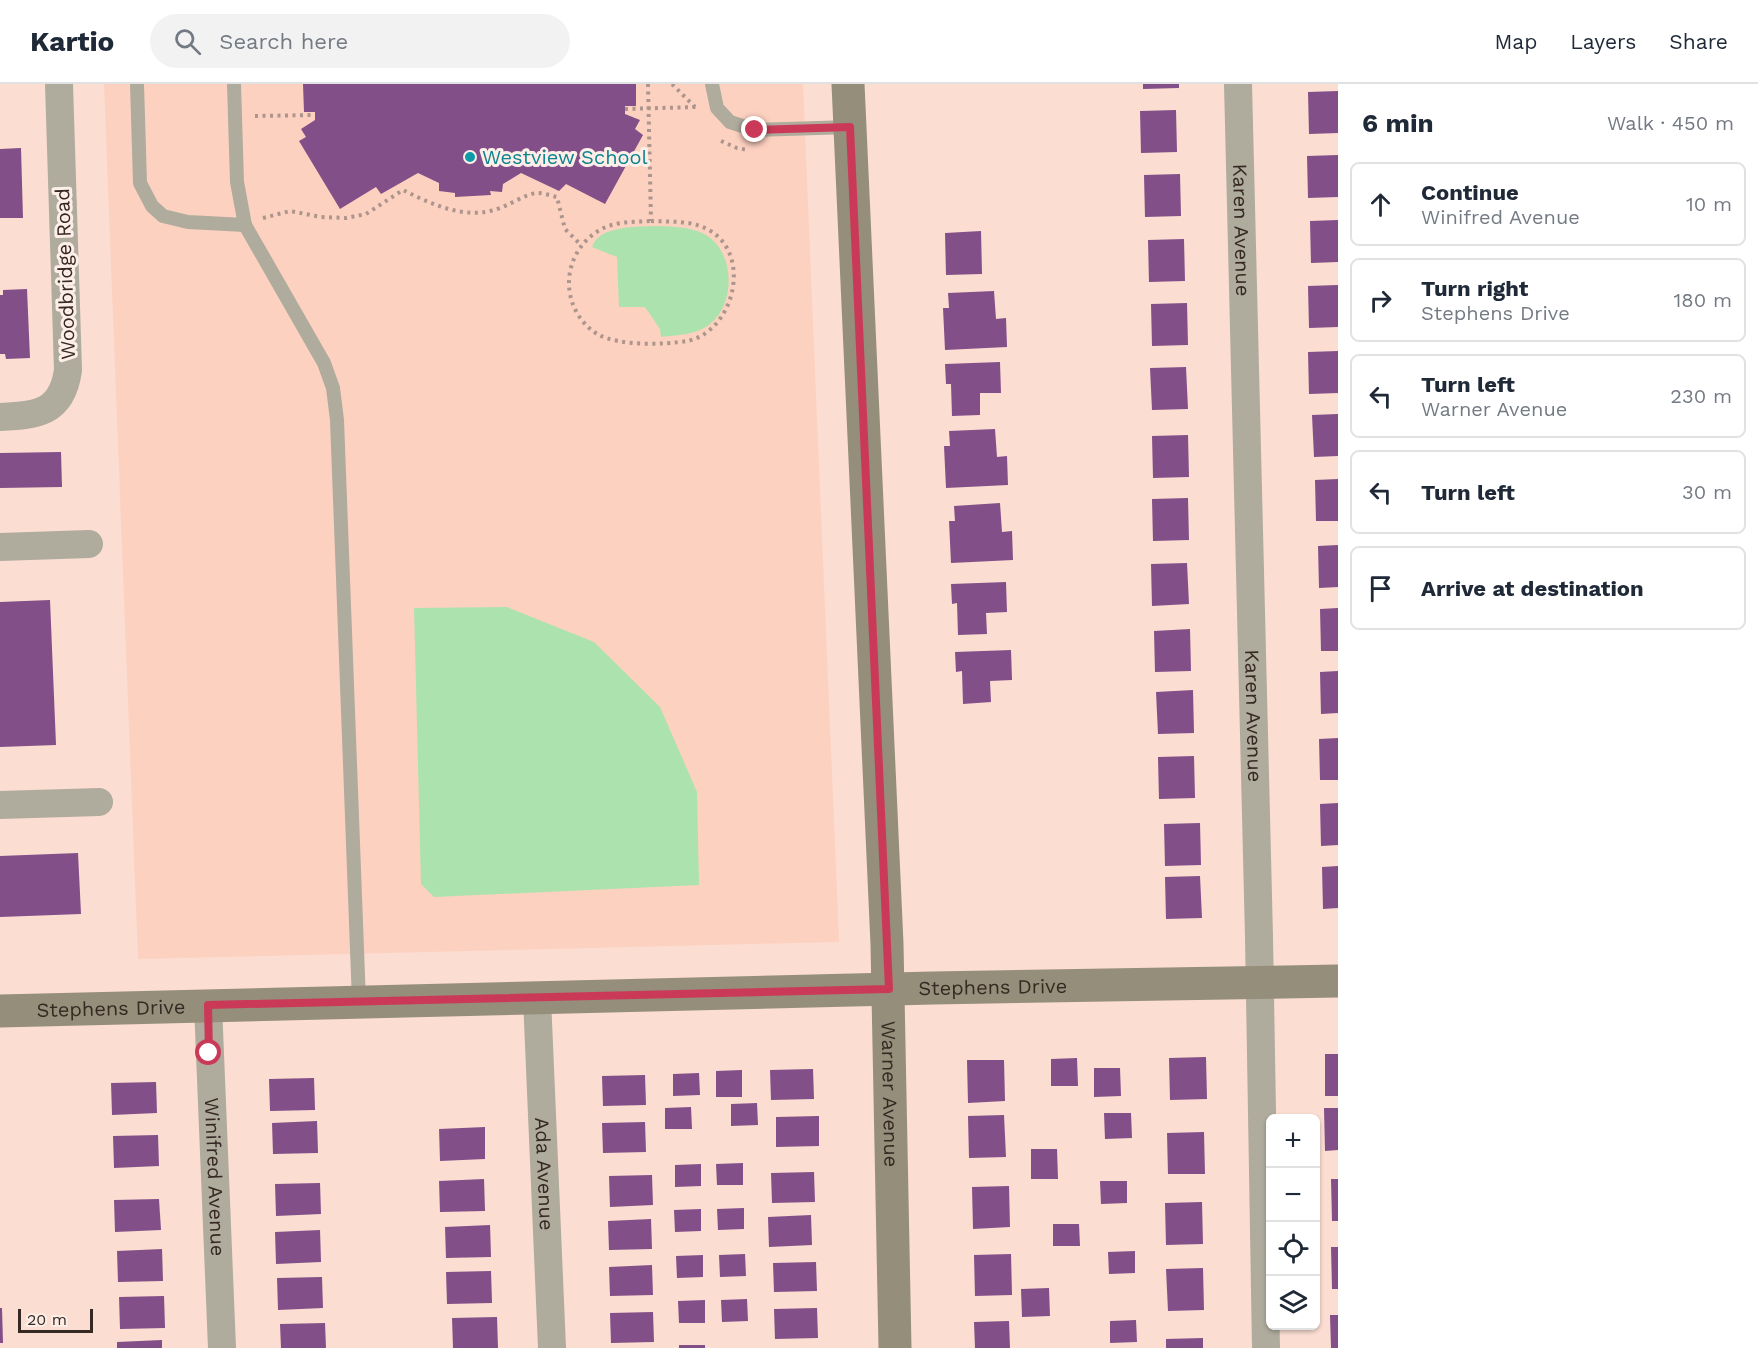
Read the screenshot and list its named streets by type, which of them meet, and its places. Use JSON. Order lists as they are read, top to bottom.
{
  "streets": {
    "street": [
      "Karen Avenue",
      "Woodbridge Road",
      "Stephens Drive",
      "Warner Avenue",
      "Ada Avenue",
      "Winifred Avenue"
    ]
  },
  "crossings": [
    ["Karen Avenue", "Stephens Drive"],
    ["Stephens Drive", "Warner Avenue"],
    ["Stephens Drive", "Ada Avenue"],
    ["Stephens Drive", "Winifred Avenue"]
  ],
  "places": ["Westview School"],
  "scale_bar": "20 m",
  "page": {
    "header": "Kartio",
    "search": "Search here",
    "nav": ["Map", "Layers", "Share"],
    "heading": ["6 min", "Walk · 450 m"],
    "list": [
      ["Continue", "Winifred Avenue", "10 m"],
      ["Turn right", "Stephens Drive", "180 m"],
      ["Turn left", "Warner Avenue", "230 m"],
      ["Turn left", "30 m"],
      "Arrive at destination"
    ],
    "map_buttons": ["+", "−"],
    "scale": "20 m"
  }
}
